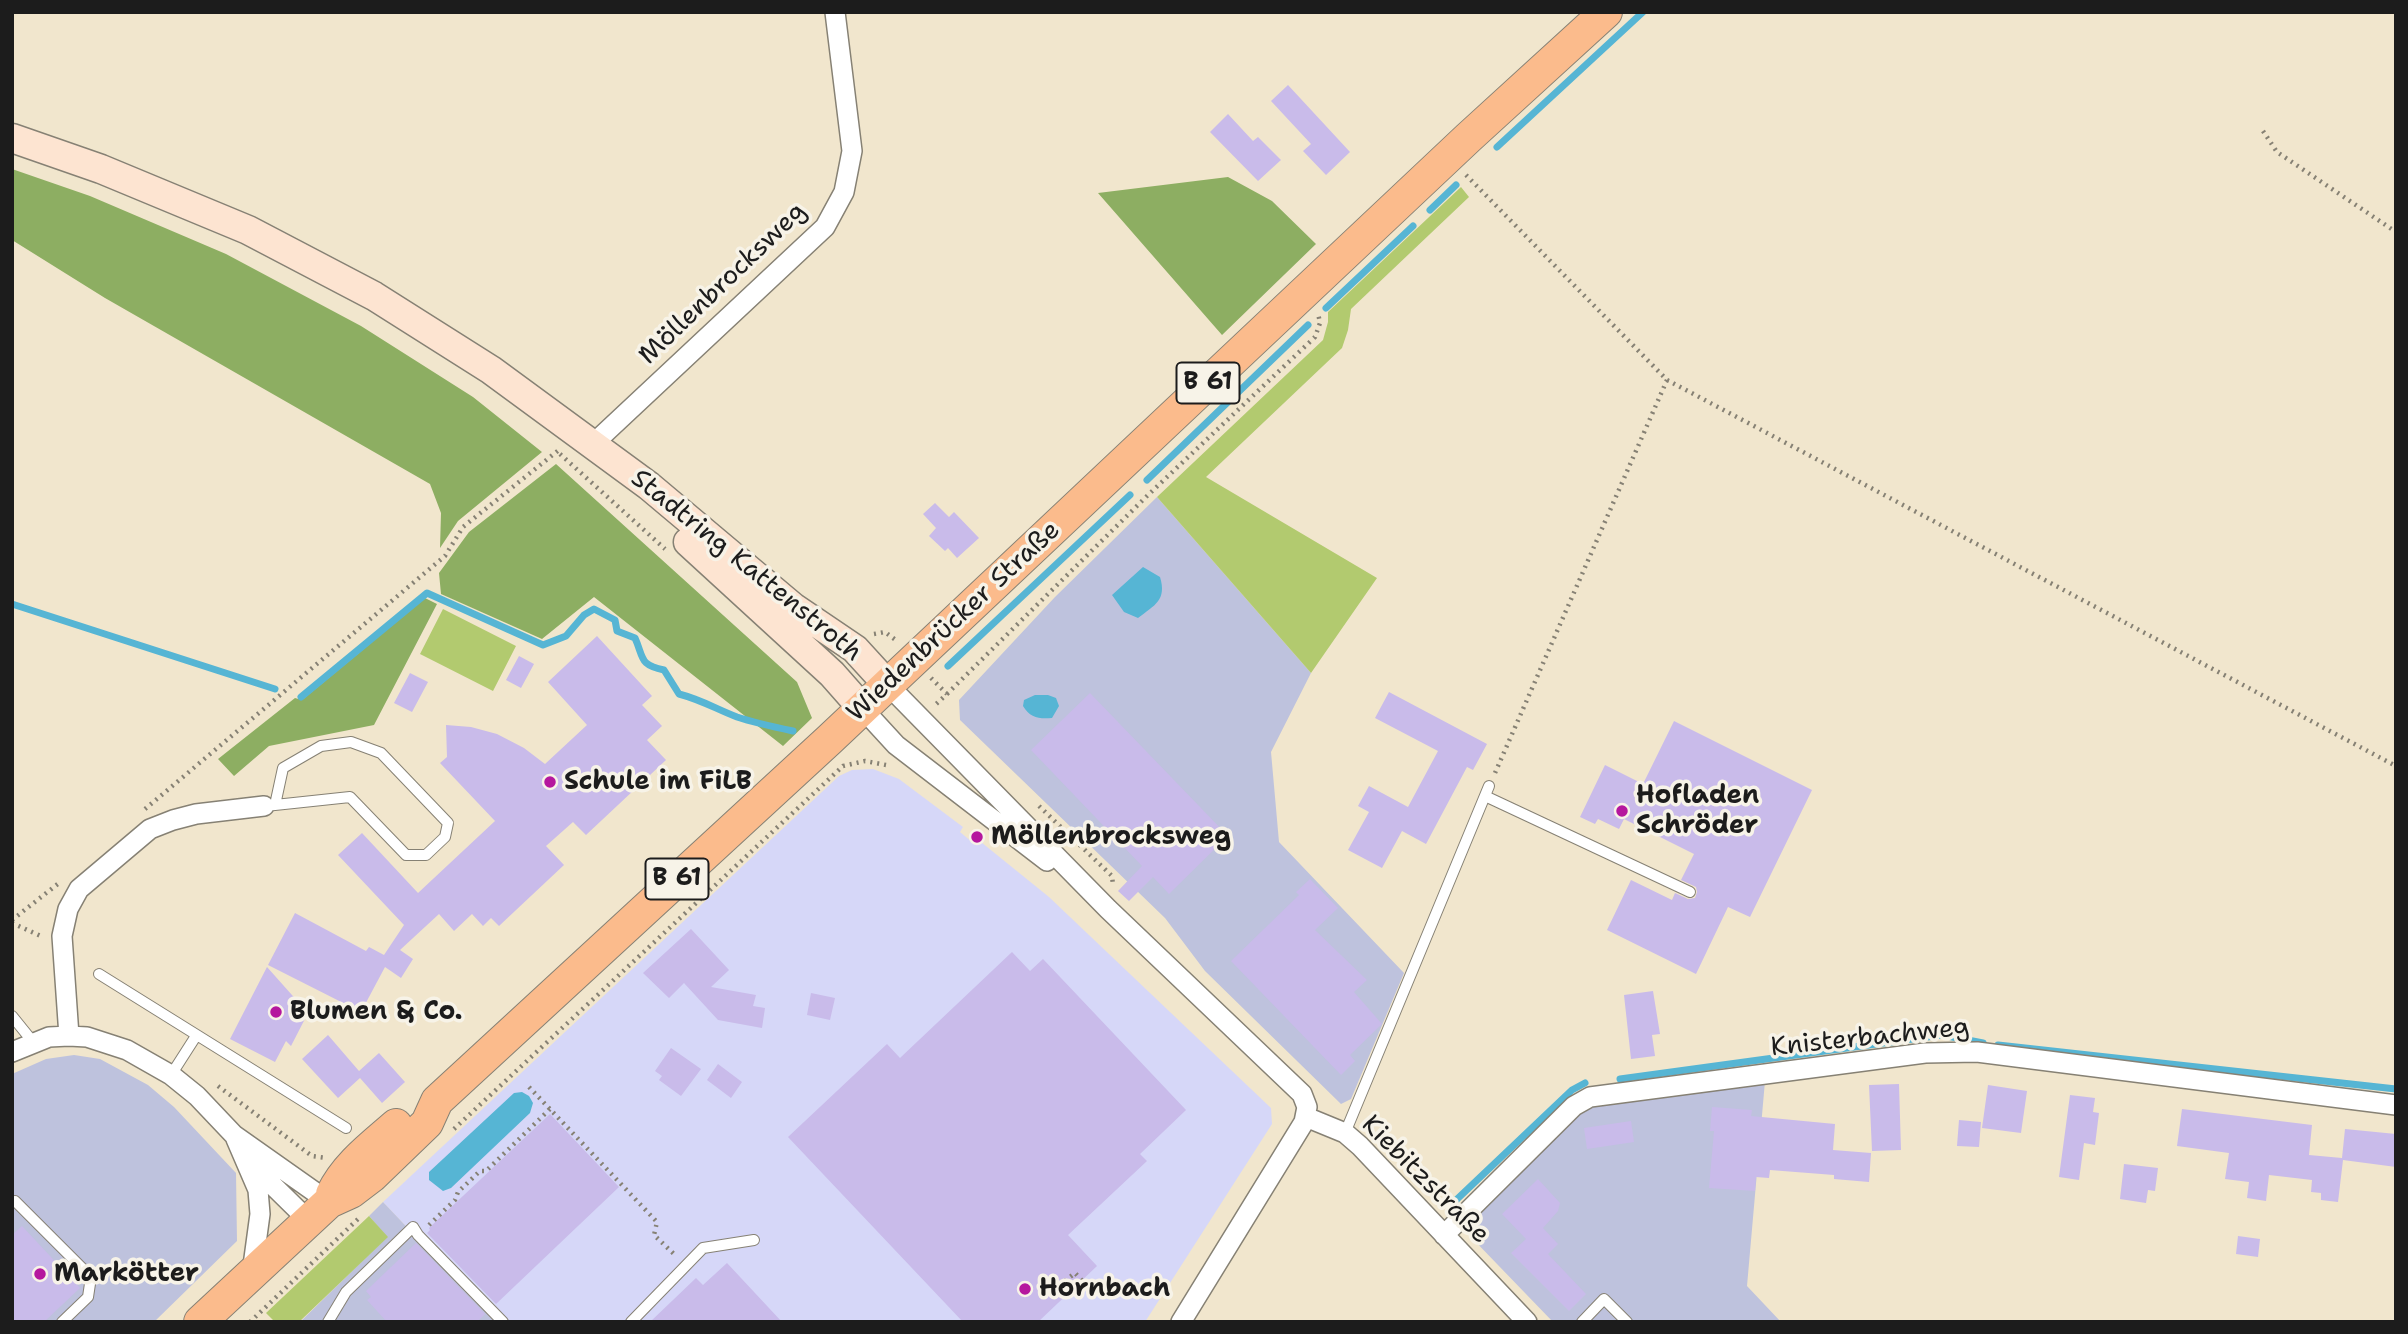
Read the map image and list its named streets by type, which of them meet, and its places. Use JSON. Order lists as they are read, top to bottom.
{
  "streets": {
    "main road": ["B 61", "Stadtring Kattenstroth", "Wiedenbrücker Straße"],
    "street": ["Möllenbrocksweg", "Knisterbachweg", "Kiebitzstraße"]
  },
  "crossings": [
    ["Möllenbrocksweg", "Stadtring Kattenstroth"],
    ["B 61", "Wiedenbrücker Straße"],
    ["Stadtring Kattenstroth", "Wiedenbrücker Straße"],
    ["Knisterbachweg", "Kiebitzstraße"]
  ],
  "places": [
    "Schule im FiLB",
    "Hofladen Schröder",
    "Möllenbrocksweg",
    "Blumen & Co.",
    "Markötter",
    "Hornbach"
  ]
}
